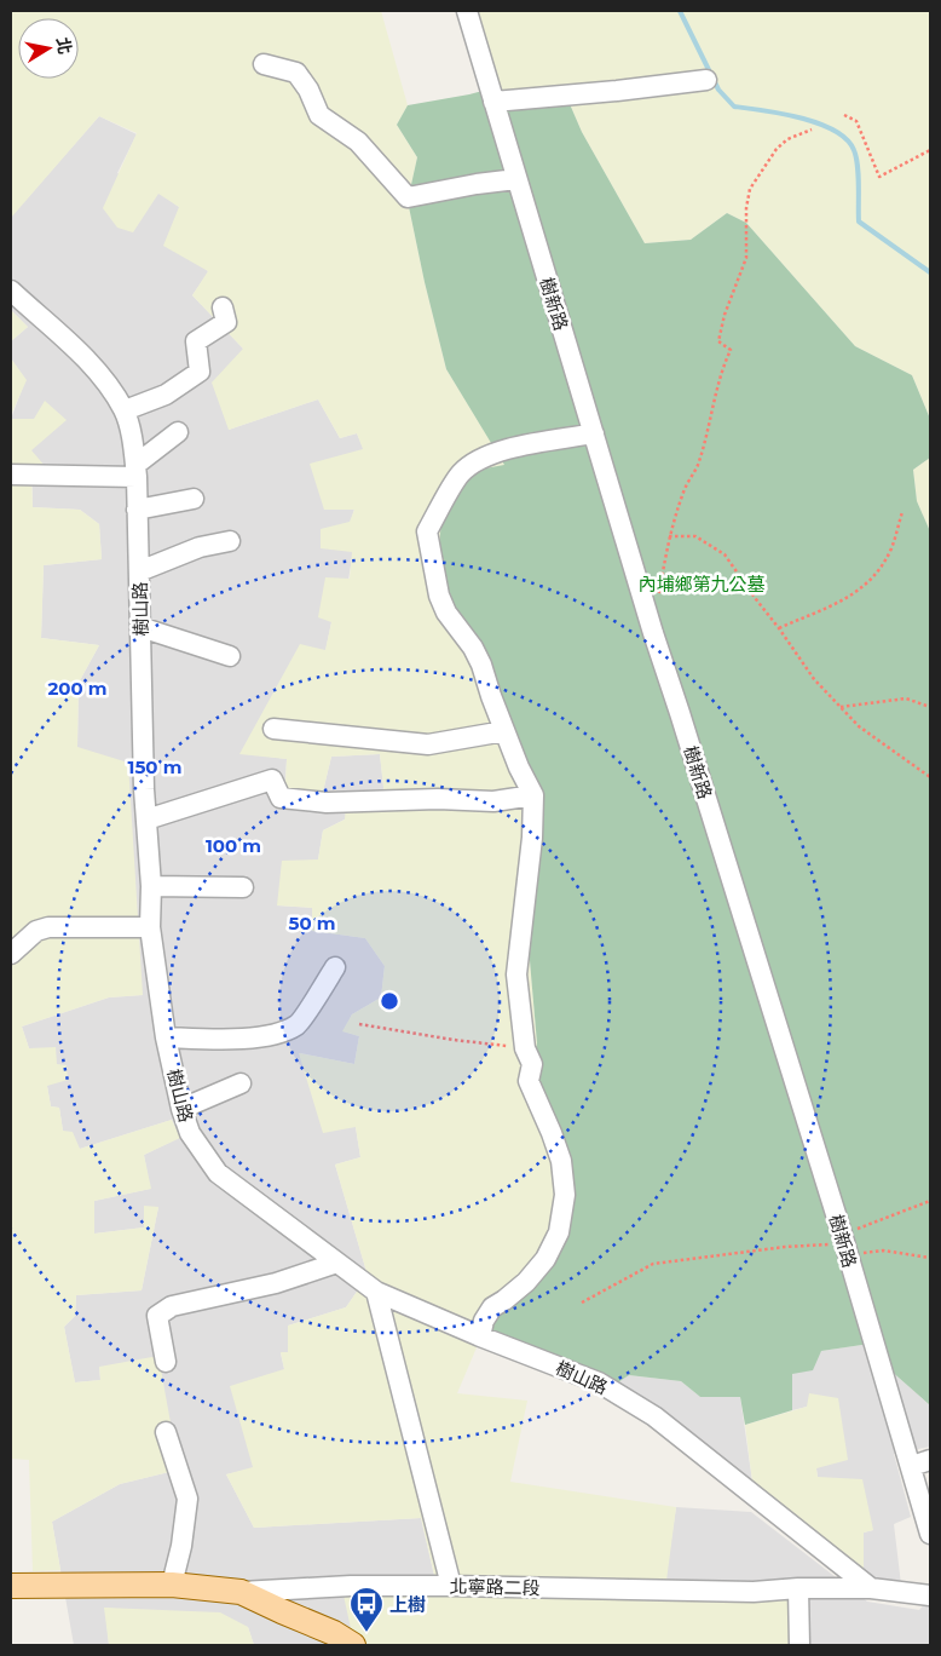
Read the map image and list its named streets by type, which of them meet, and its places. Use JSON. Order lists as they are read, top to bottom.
{
  "streets": {
    "main road": ["北寧路二段"],
    "street": ["樹新路", "樹山路"]
  },
  "crossings": [
    ["樹山路", "北寧路二段"]
  ],
  "parks": ["內埔鄉第九公墓"],
  "places": {
    "bus stop": ["上樹"]
  },
  "north": "right",
  "rings": [
    "200 m",
    "150 m",
    "100 m",
    "50 m"
  ]
}
